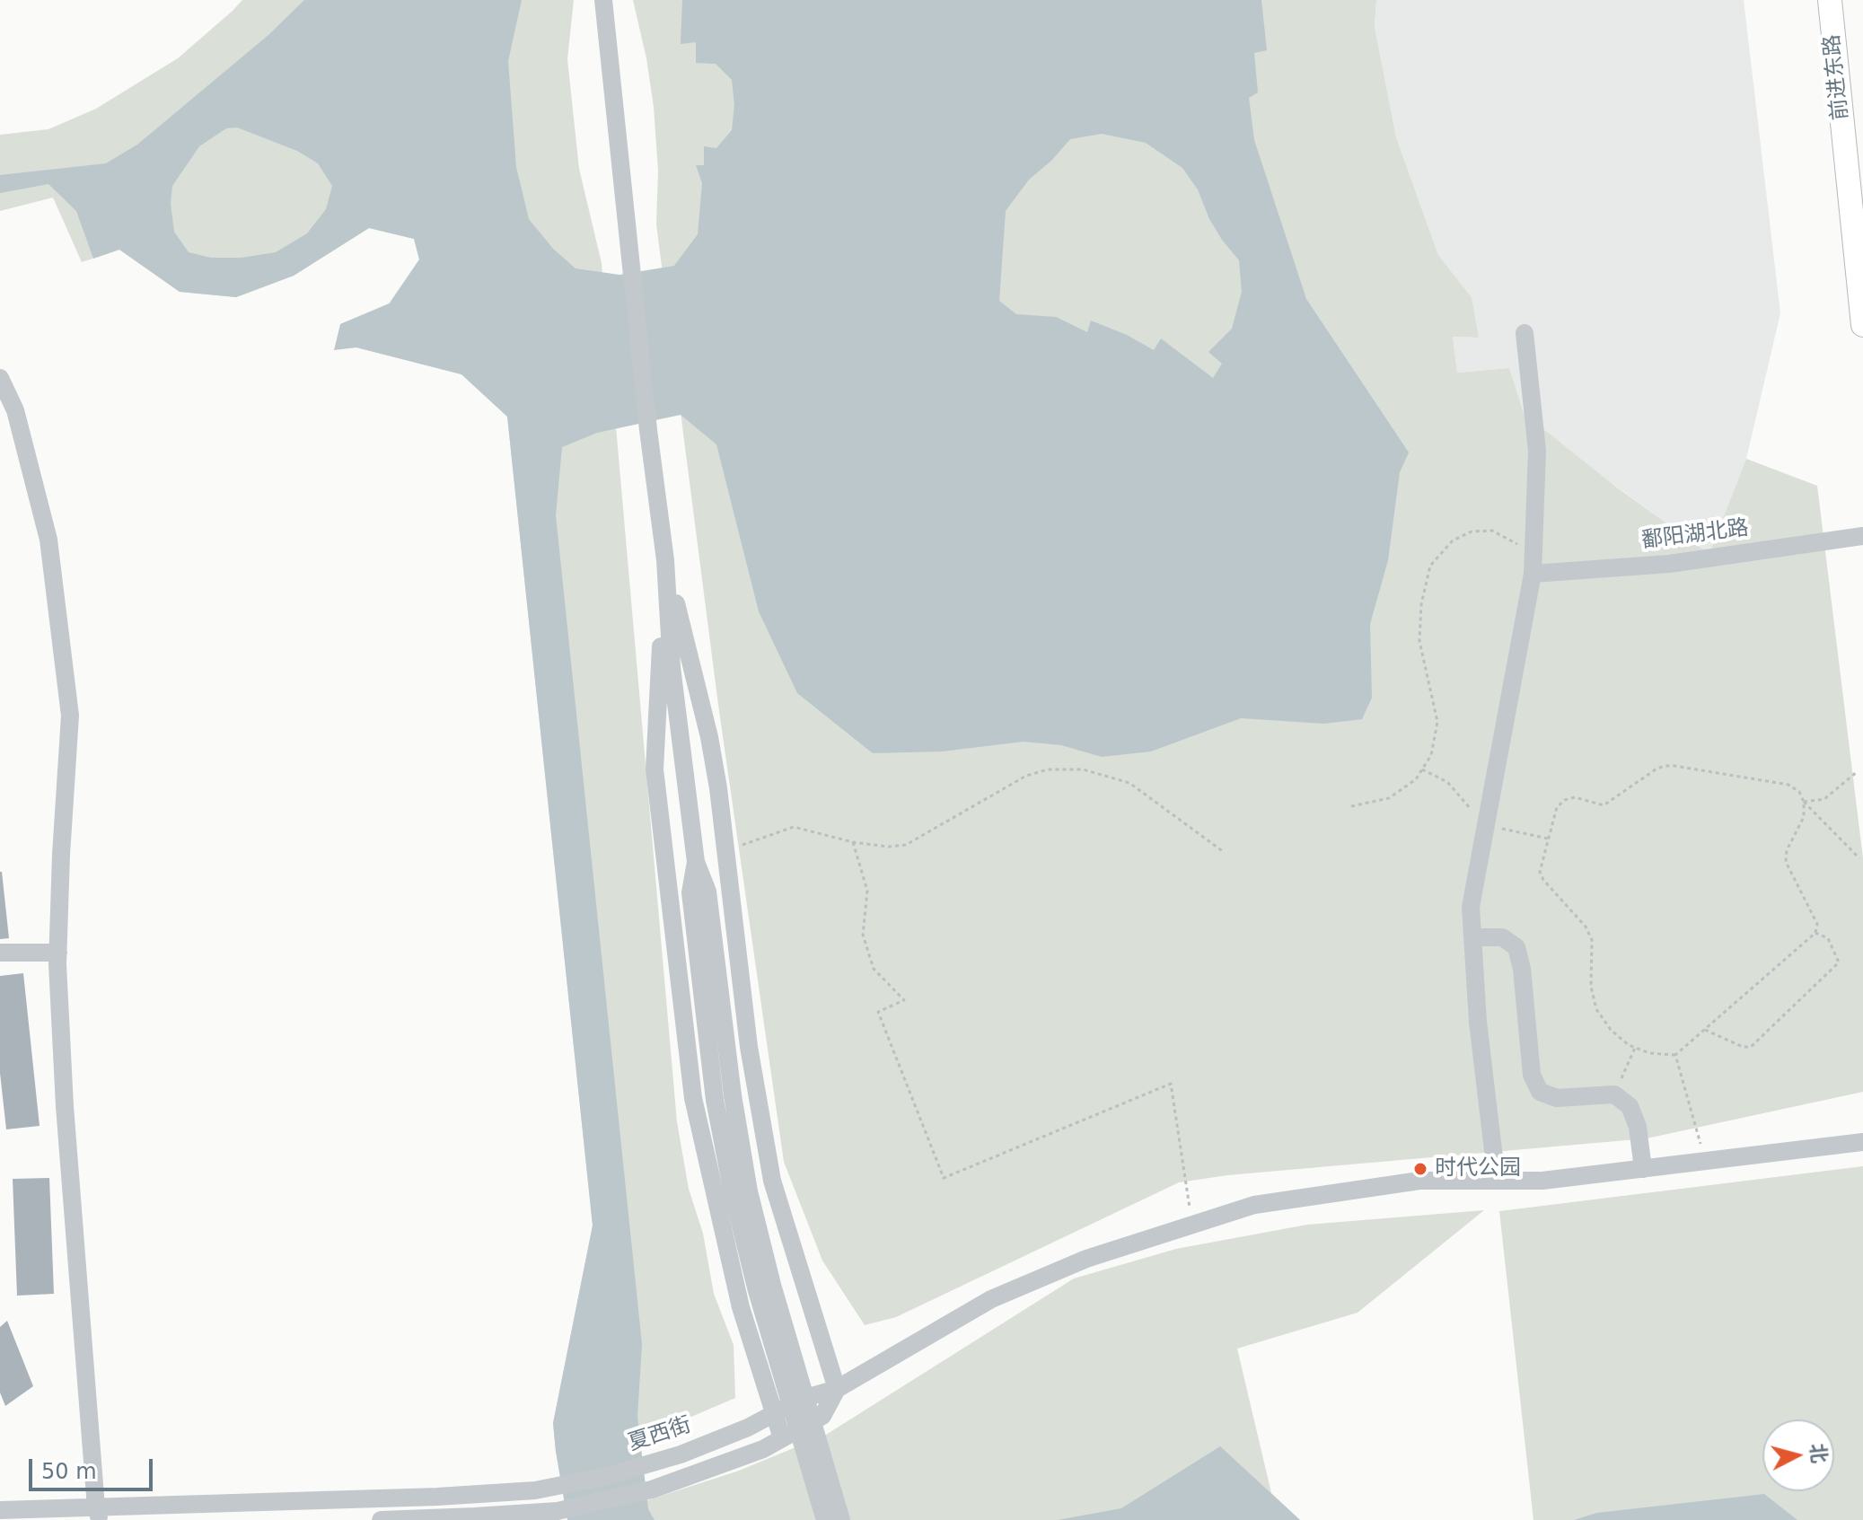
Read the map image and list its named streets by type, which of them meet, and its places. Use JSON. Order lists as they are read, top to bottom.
{
  "streets": {
    "main road": ["前进东路"],
    "street": ["鄱阳湖北路", "夏西街"]
  },
  "places": ["时代公园"],
  "scale_bar": "50 m",
  "north": "right"
}
